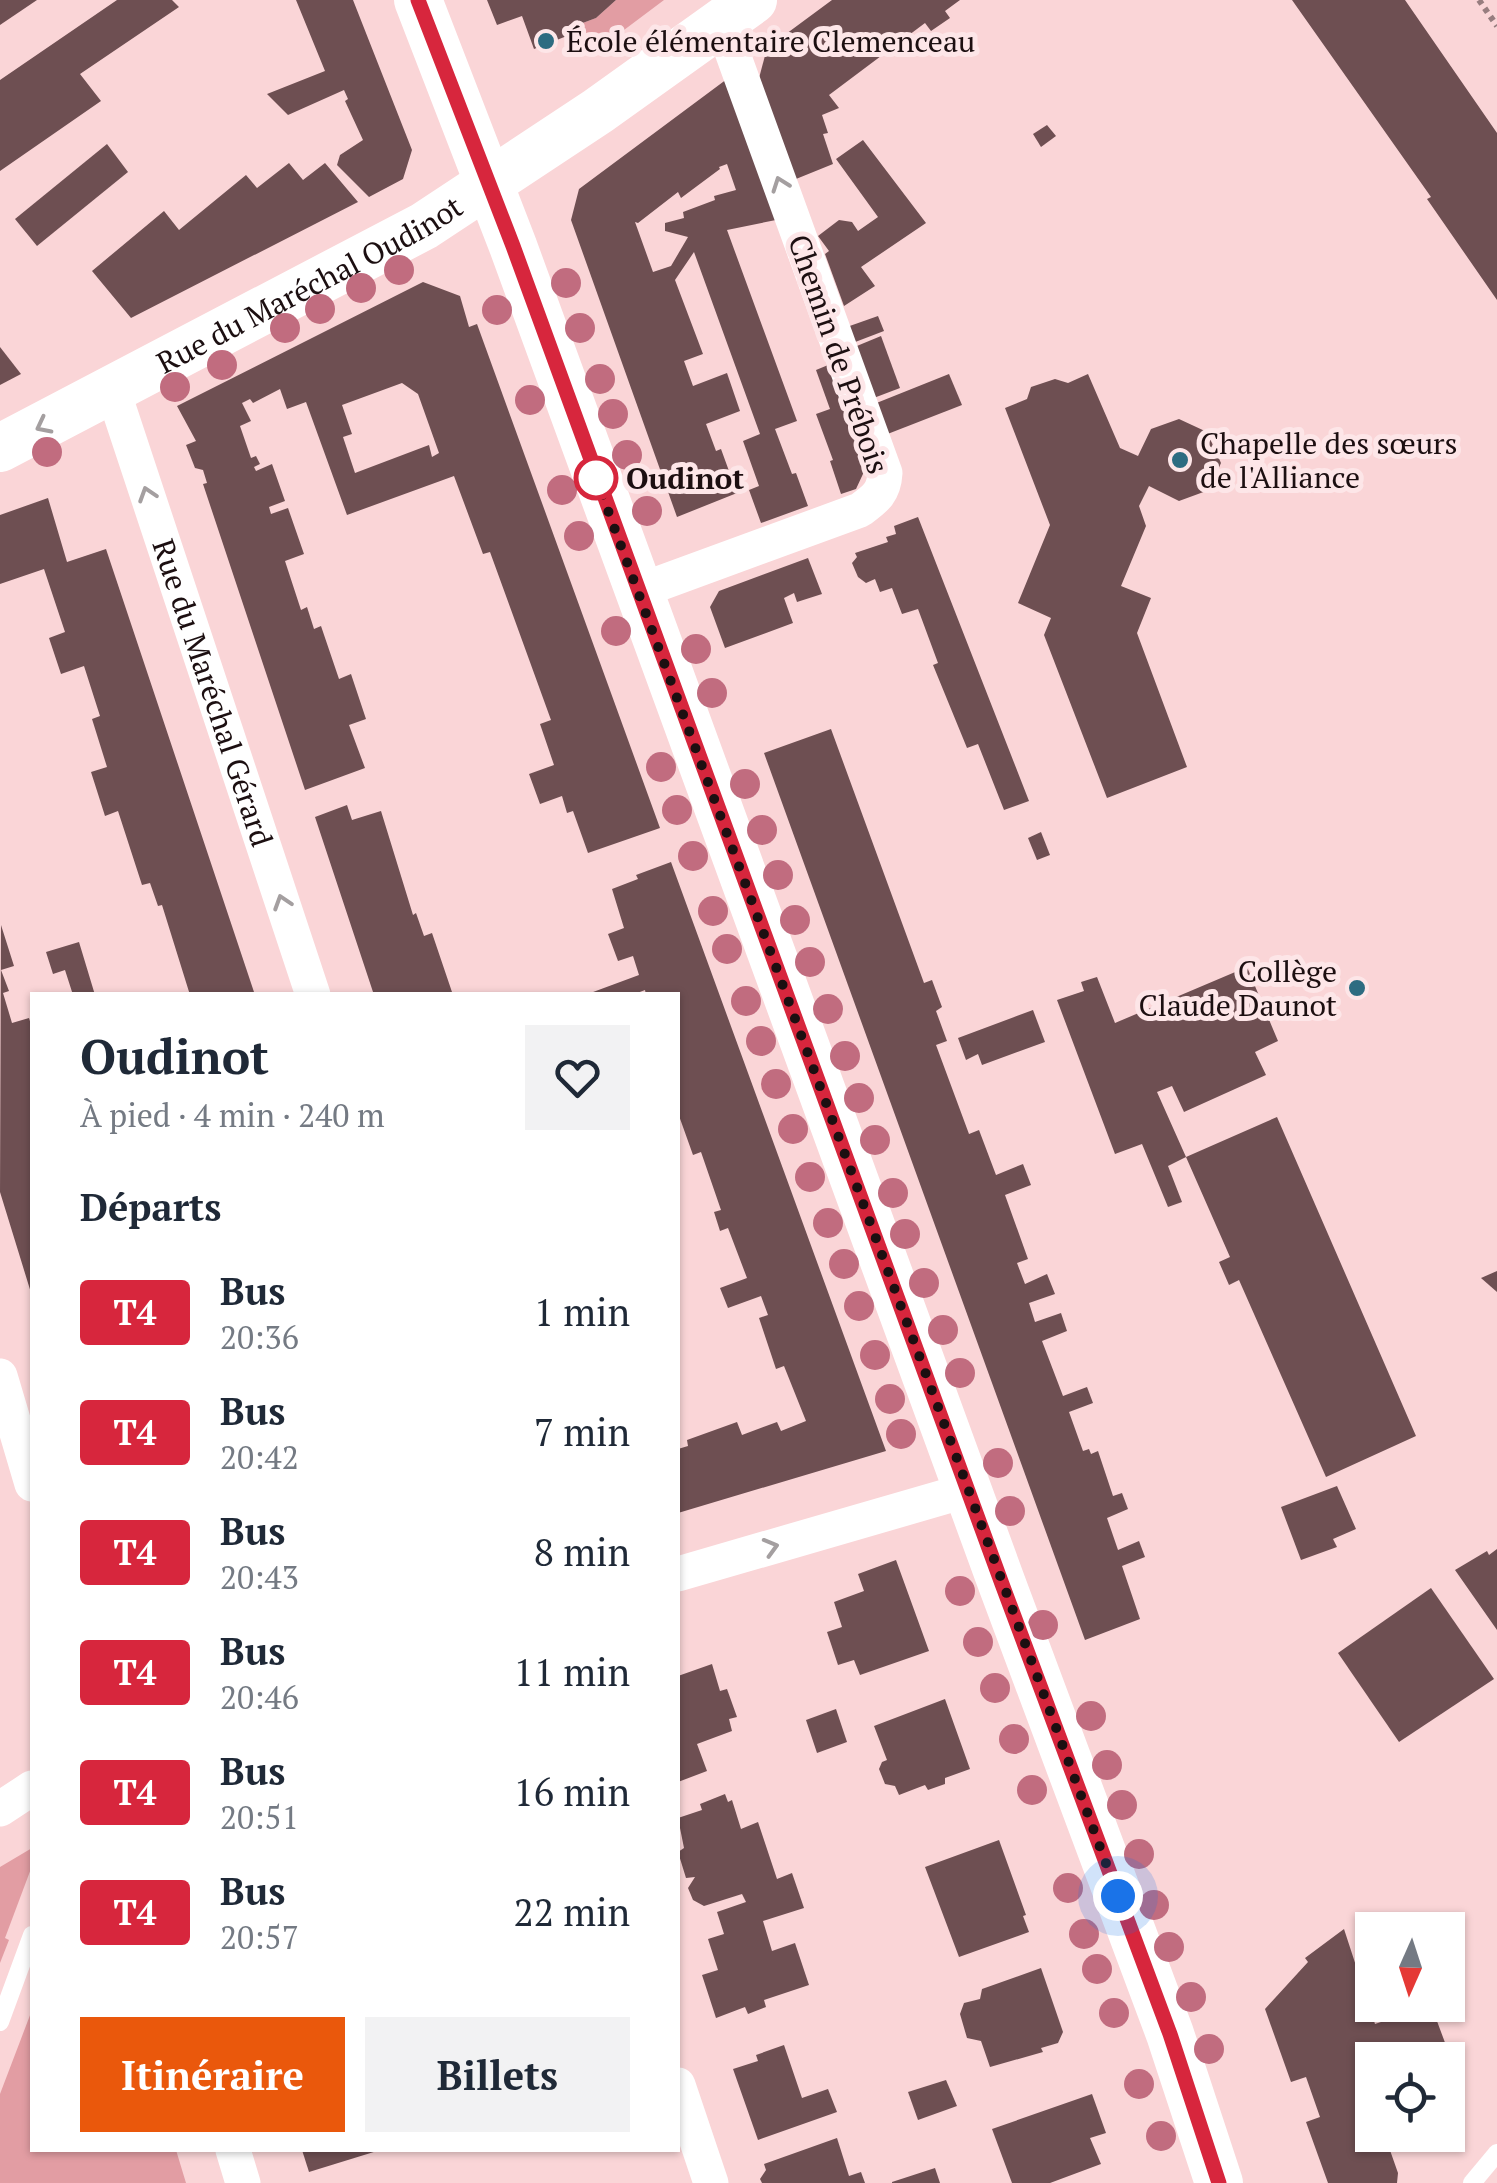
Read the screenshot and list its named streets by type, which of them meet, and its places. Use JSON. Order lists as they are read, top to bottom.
{
  "streets": {
    "main road": ["Rue du Maréchal Oudinot"],
    "street": ["Chemin de Prébois", "Rue du Maréchal Gérard"]
  },
  "crossings": [
    ["Rue du Maréchal Oudinot", "Chemin de Prébois"],
    ["Rue du Maréchal Oudinot", "Rue du Maréchal Gérard"]
  ],
  "one_way": ["Rue du Maréchal Gérard"],
  "places": [
    "École élémentaire Clemenceau",
    "Chapelle des sœurs de l'Alliance",
    "Oudinot",
    "Collège Claude Daunot"
  ],
  "lines": ["bus line T4"],
  "north": "bottom",
  "page": {
    "heading": [
      ["Oudinot", "À pied · 4 min · 240 m"],
      "Départs"
    ],
    "list": [
      {
        "mark": "T4",
        "name": "Bus",
        "note": "20:36",
        "value": "1 min"
      },
      {
        "mark": "T4",
        "name": "Bus",
        "note": "20:42",
        "value": "7 min"
      },
      {
        "mark": "T4",
        "name": "Bus",
        "note": "20:43",
        "value": "8 min"
      },
      {
        "mark": "T4",
        "name": "Bus",
        "note": "20:46",
        "value": "11 min"
      },
      {
        "mark": "T4",
        "name": "Bus",
        "note": "20:51",
        "value": "16 min"
      },
      {
        "mark": "T4",
        "name": "Bus",
        "note": "20:57",
        "value": "22 min"
      }
    ],
    "buttons": ["Itinéraire", "Billets"]
  }
}
